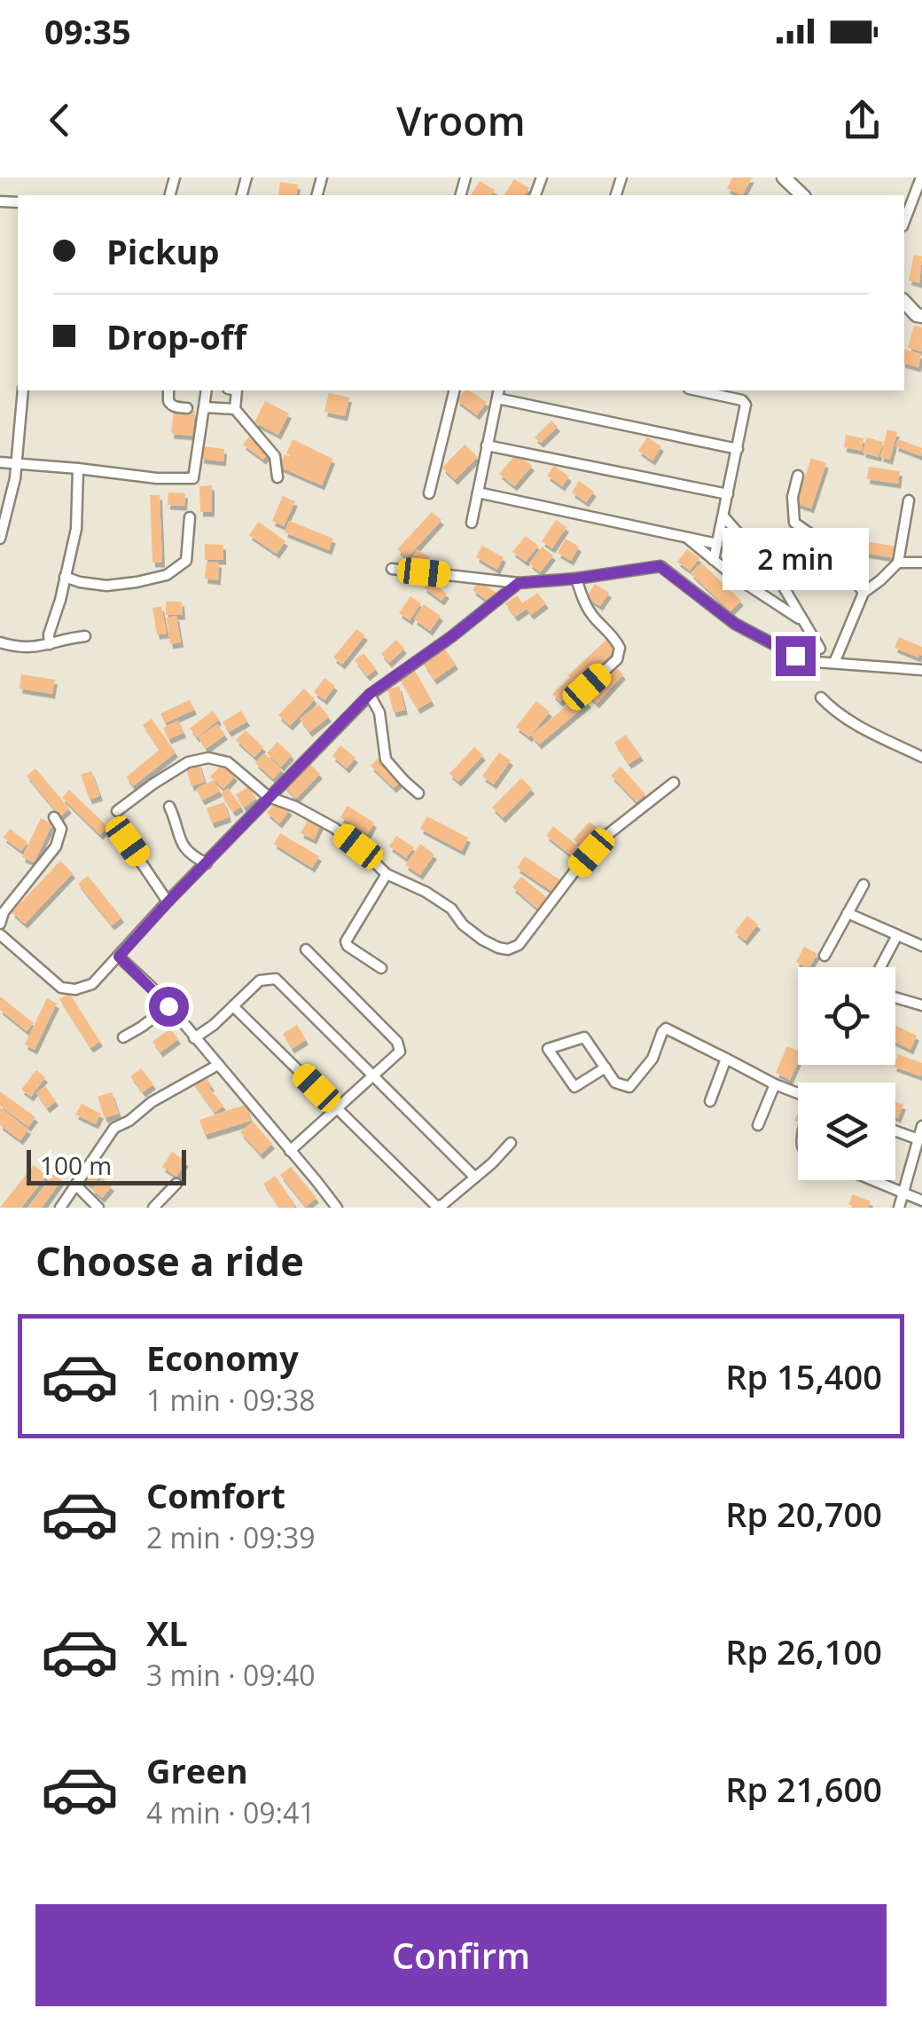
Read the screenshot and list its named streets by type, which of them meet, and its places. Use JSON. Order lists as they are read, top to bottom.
{
  "scale_bar": "100 m",
  "page": {
    "status": "09:35",
    "header": "Vroom",
    "banner": ["Pickup", "Drop-off"],
    "bubble": "2 min",
    "scale": "100 m",
    "heading": "Choose a ride",
    "list": [
      {
        "name": "Economy",
        "note": "1 min · 09:38",
        "value": "Rp 15,400"
      },
      {
        "name": "Comfort",
        "note": "2 min · 09:39",
        "value": "Rp 20,700"
      },
      {
        "name": "XL",
        "note": "3 min · 09:40",
        "value": "Rp 26,100"
      },
      {
        "name": "Green",
        "note": "4 min · 09:41",
        "value": "Rp 21,600"
      }
    ],
    "buttons": "Confirm"
  }
}
